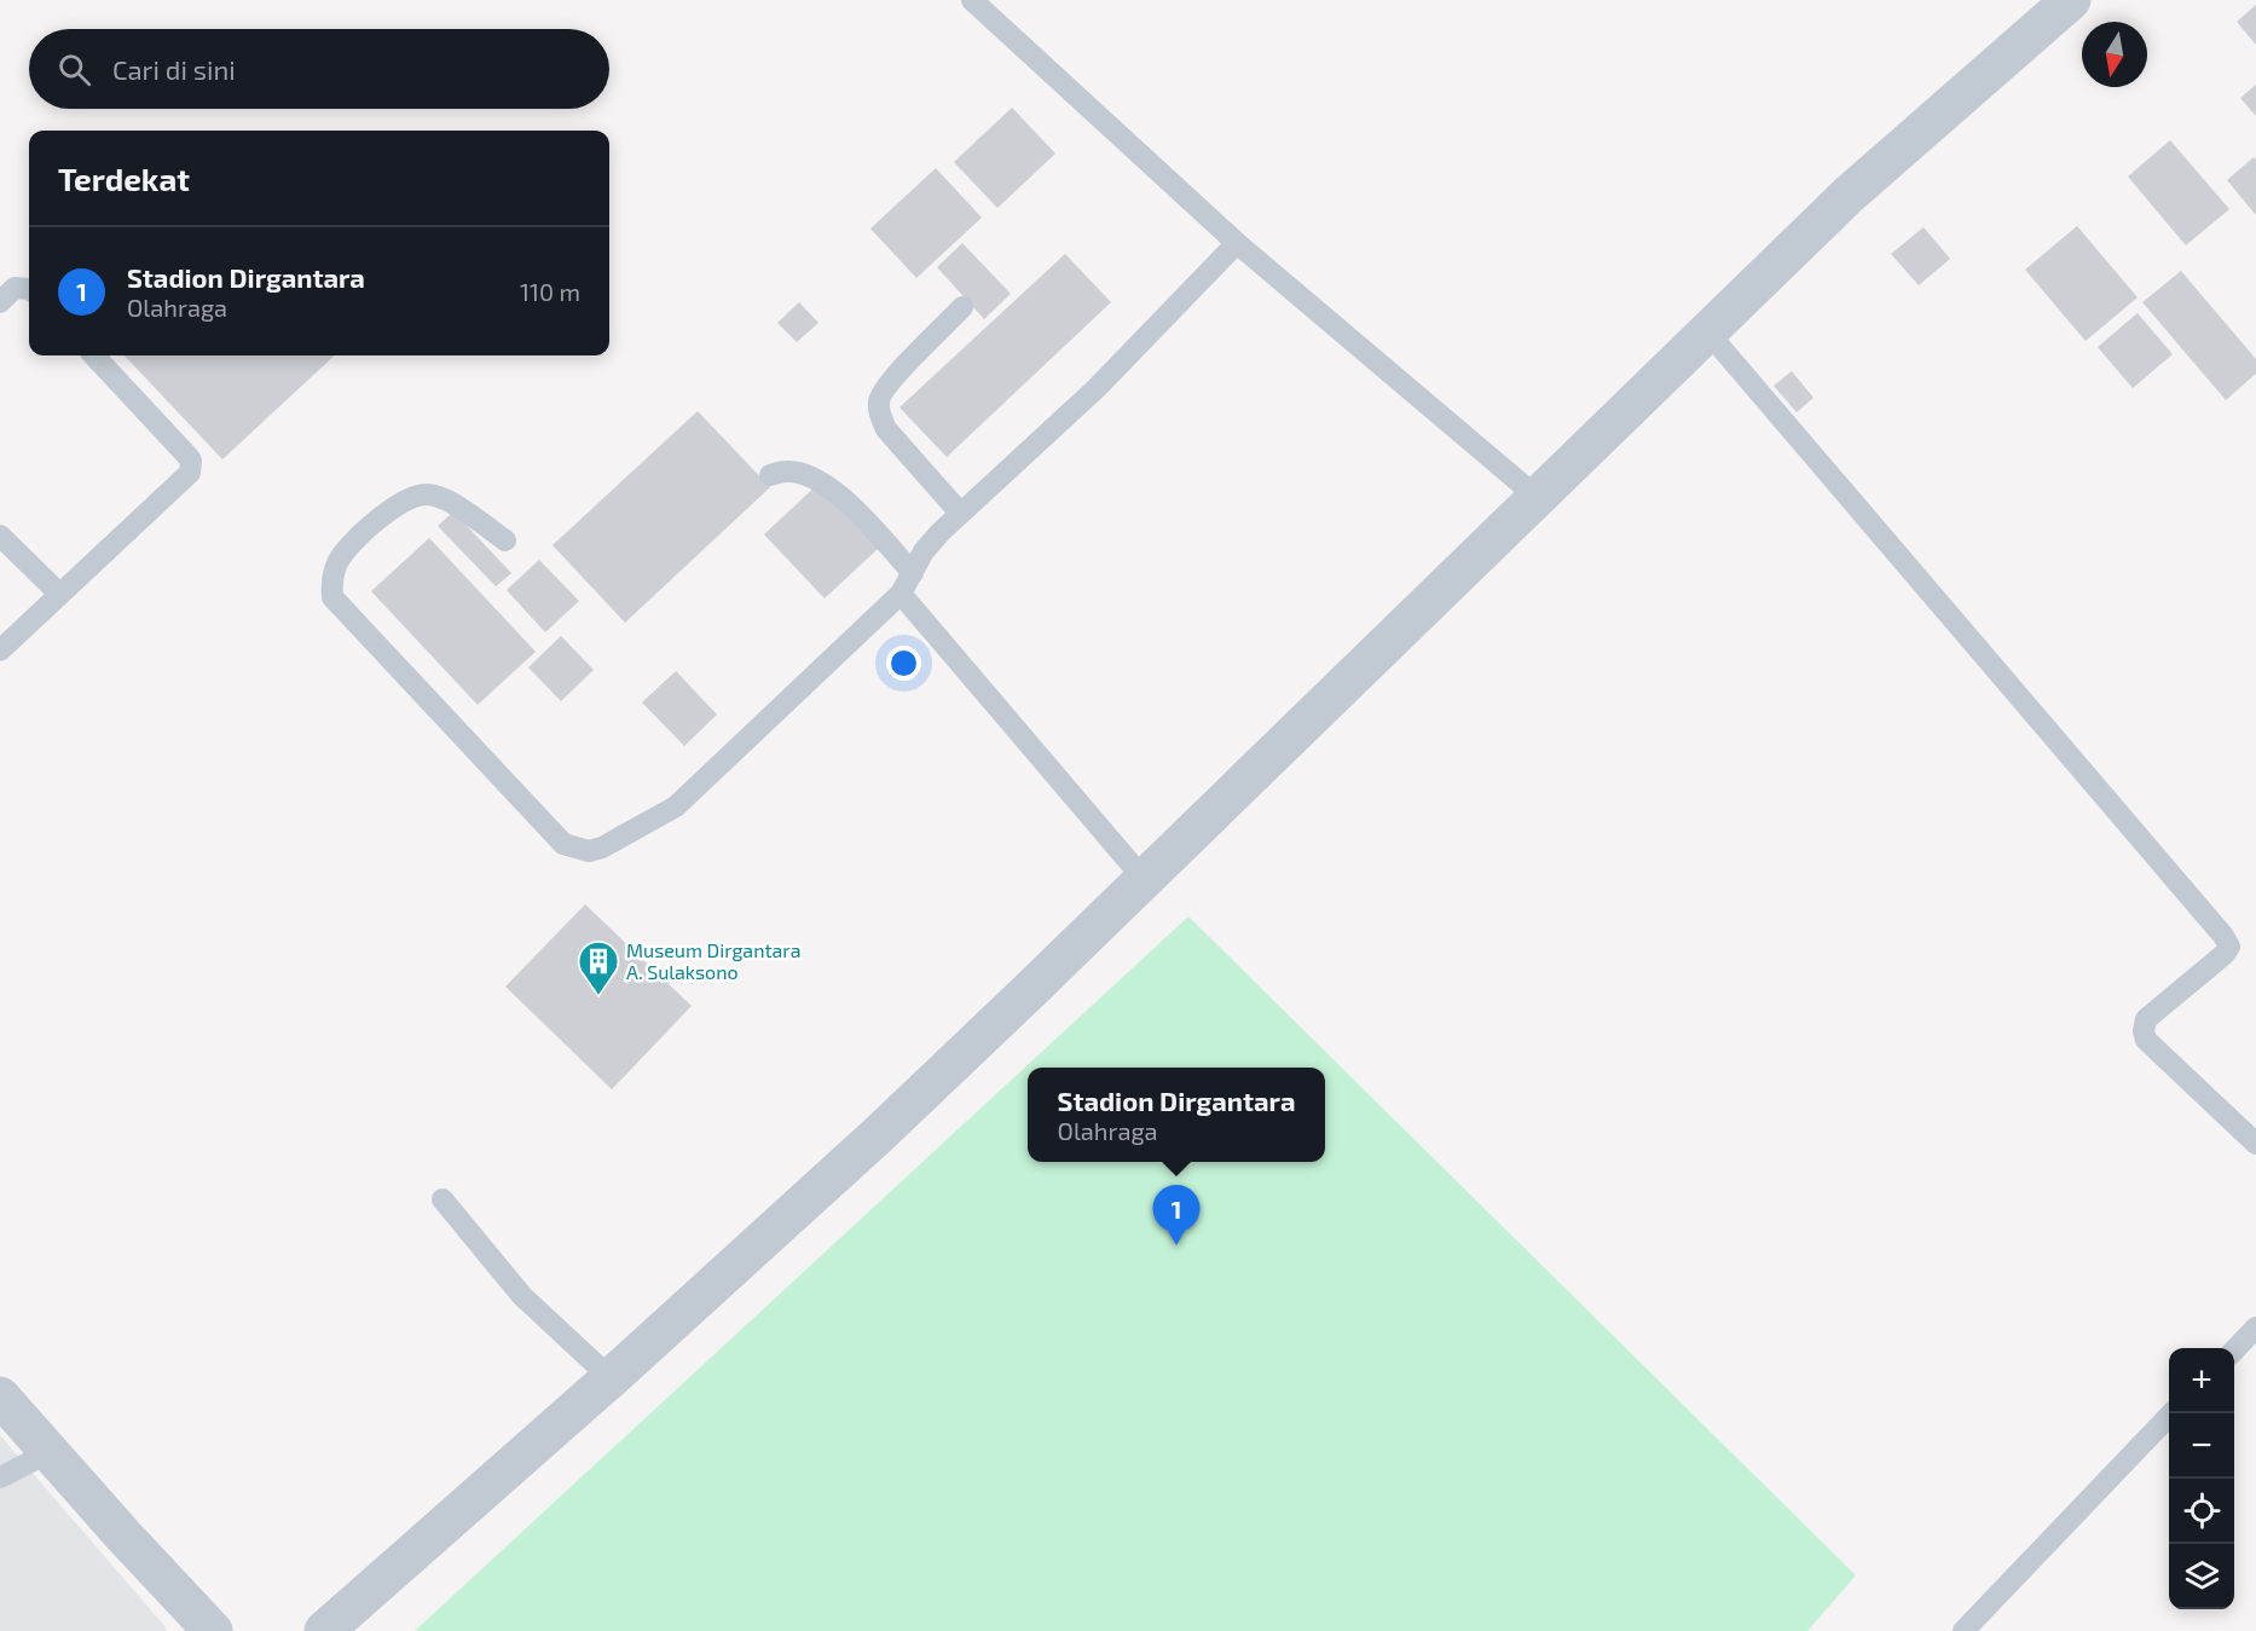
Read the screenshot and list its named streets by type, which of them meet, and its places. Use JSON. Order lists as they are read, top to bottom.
{
  "places": {
    "building": ["Museum Dirgantara A. Sulaksono"]
  },
  "north": "bottom",
  "page": {
    "search": "Cari di sini",
    "heading": "Terdekat",
    "list": [
      {
        "mark": "1",
        "name": "Stadion Dirgantara",
        "note": "Olahraga",
        "value": "110 m"
      }
    ],
    "popup": ["Stadion Dirgantara", "Olahraga"],
    "pins": "1",
    "map_buttons": ["+", "−"]
  }
}
